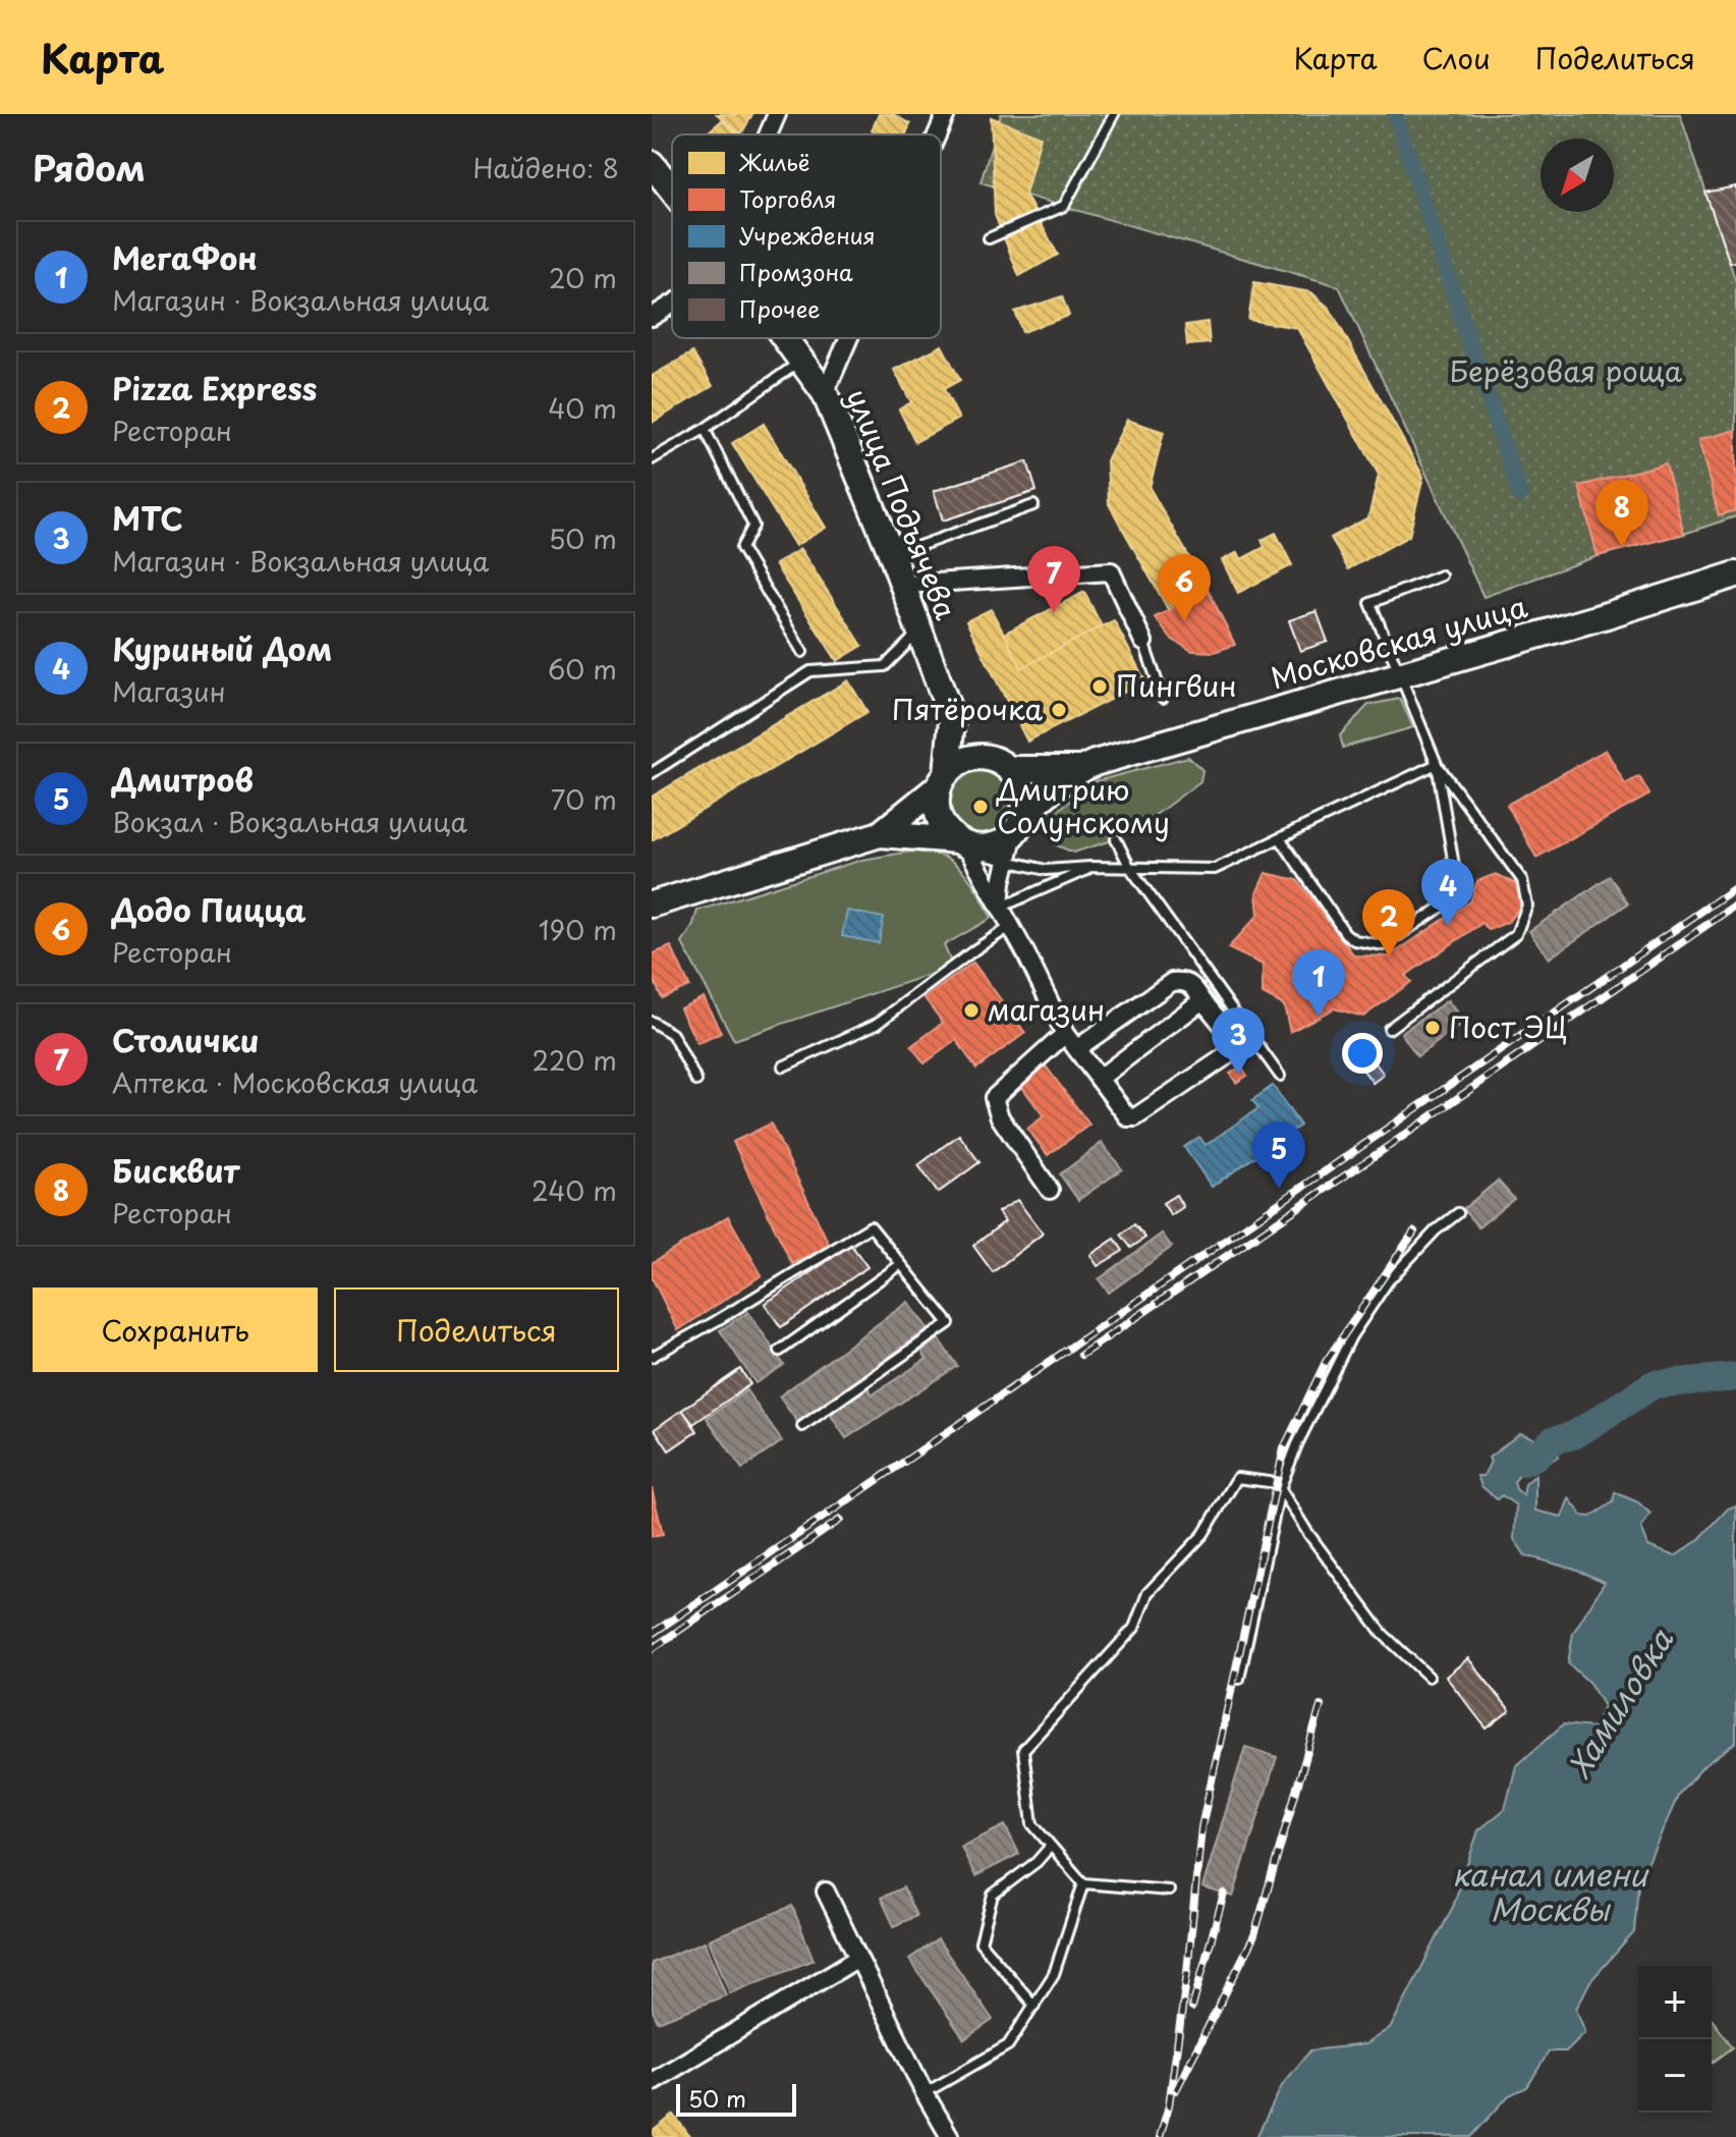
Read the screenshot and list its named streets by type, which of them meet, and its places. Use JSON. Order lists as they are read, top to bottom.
{
  "streets": {
    "main road": ["улица Подъячева", "Московская улица"]
  },
  "crossings": [
    ["улица Подъячева", "Московская улица"]
  ],
  "water": ["Хамиловка", "канал имени Москвы"],
  "parks": ["Берёзовая роща"],
  "places": [
    "Пингвин",
    "Пятёрочка",
    "Дмитрию Солунскому",
    "магазин",
    "Пост ЭЦ"
  ],
  "legend": [
    "Жильё",
    "Торговля",
    "Учреждения",
    "Промзона",
    "Прочее"
  ],
  "scale_bar": "50 m",
  "north": "bottom left",
  "page": {
    "header": "Карта",
    "nav": ["Карта", "Слои", "Поделиться"],
    "heading": ["Рядом", "Найдено: 8"],
    "list": [
      {
        "mark": "1",
        "name": "МегаФон",
        "note": "Магазин · Вокзальная улица",
        "value": "20 m"
      },
      {
        "mark": "2",
        "name": "Pizza Express",
        "note": "Ресторан",
        "value": "40 m"
      },
      {
        "mark": "3",
        "name": "МТС",
        "note": "Магазин · Вокзальная улица",
        "value": "50 m"
      },
      {
        "mark": "4",
        "name": "Куриный Дом",
        "note": "Магазин",
        "value": "60 m"
      },
      {
        "mark": "5",
        "name": "Дмитров",
        "note": "Вокзал · Вокзальная улица",
        "value": "70 m"
      },
      {
        "mark": "6",
        "name": "Додо Пицца",
        "note": "Ресторан",
        "value": "190 m"
      },
      {
        "mark": "7",
        "name": "Столички",
        "note": "Аптека · Московская улица",
        "value": "220 m"
      },
      {
        "mark": "8",
        "name": "Бисквит",
        "note": "Ресторан",
        "value": "240 m"
      }
    ],
    "pins": [
      "8",
      "7",
      "6",
      "4",
      "2",
      "1",
      "3",
      "5"
    ],
    "buttons": ["Сохранить", "Поделиться"],
    "map_buttons": ["+", "−"],
    "scale": "50 m"
  }
}
